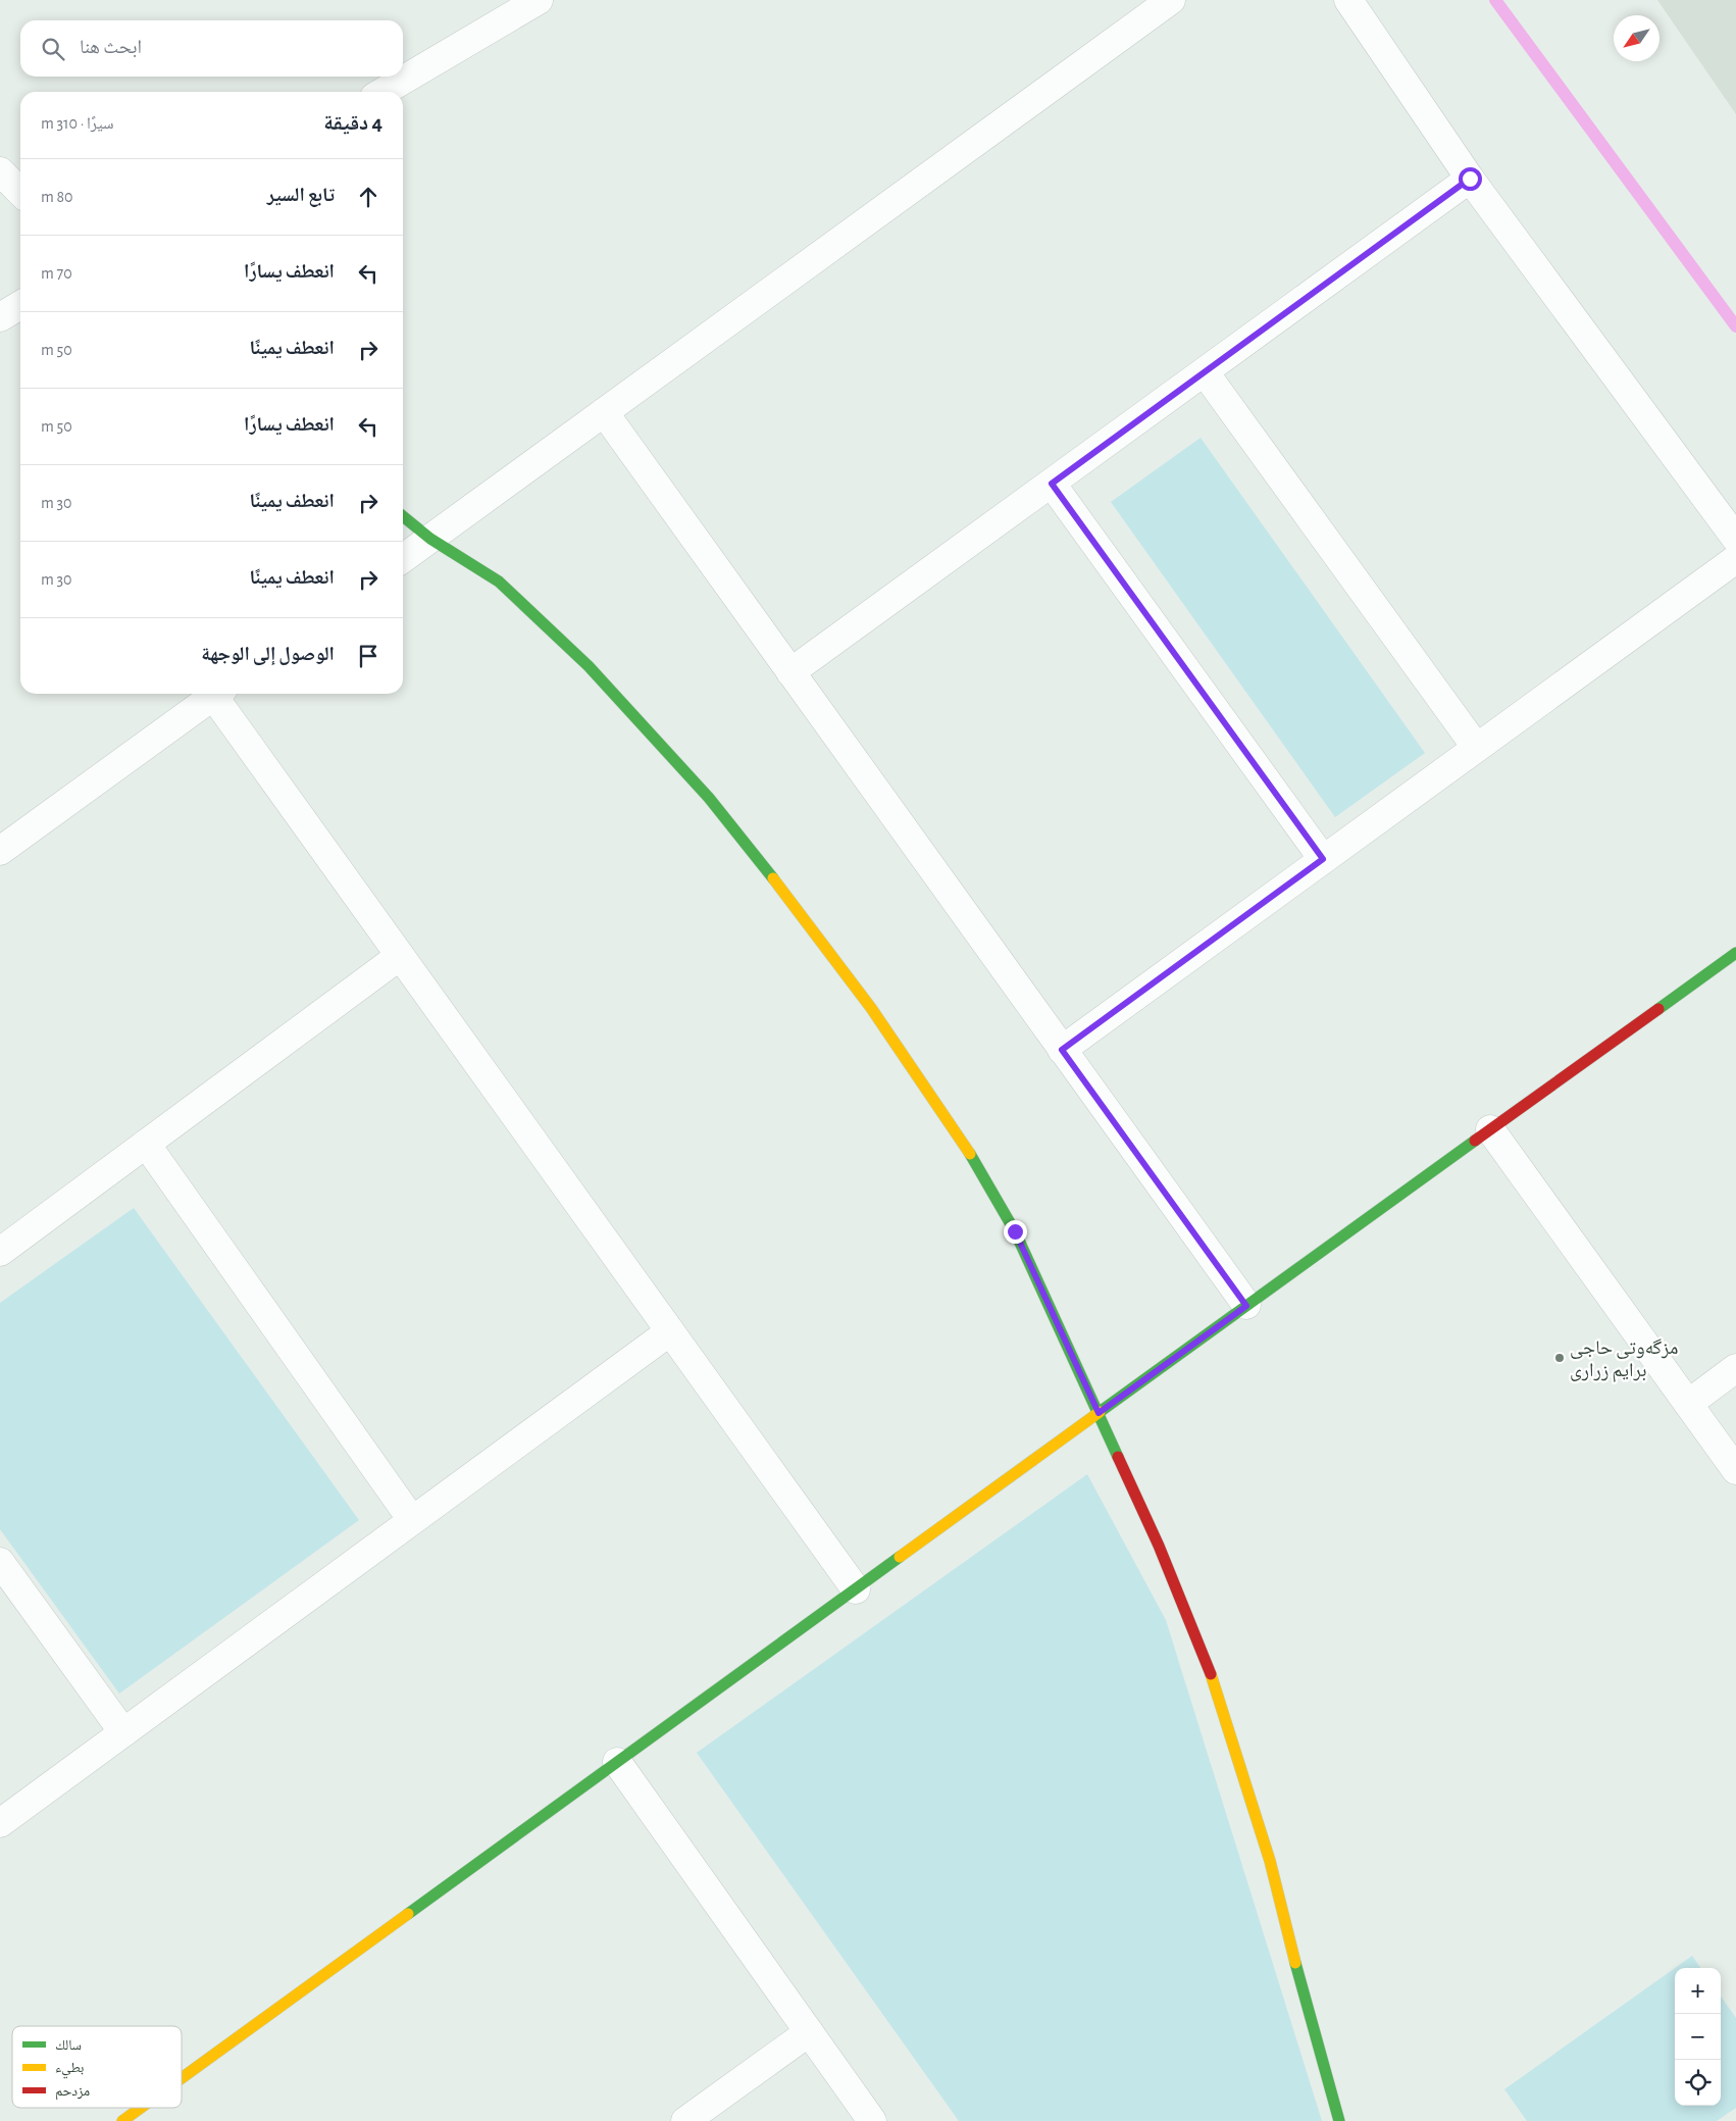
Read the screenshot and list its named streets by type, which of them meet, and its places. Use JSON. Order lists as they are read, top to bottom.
{
  "places": ["مزگەوتی حاجی برایم زراری"],
  "legend": ["سالك", "بطيء", "مزدحم"],
  "north": "bottom left",
  "page": {
    "search": "ابحث هنا",
    "heading": ["4 دقيقة", "سيرًا · 310 m"],
    "list": [
      ["تابع السير", "80 m"],
      ["انعطف يسارًا", "70 m"],
      ["انعطف يمينًا", "50 m"],
      ["انعطف يسارًا", "50 m"],
      ["انعطف يمينًا", "30 m"],
      ["انعطف يمينًا", "30 m"],
      "الوصول إلى الوجهة"
    ],
    "map_buttons": ["+", "−"]
  }
}
